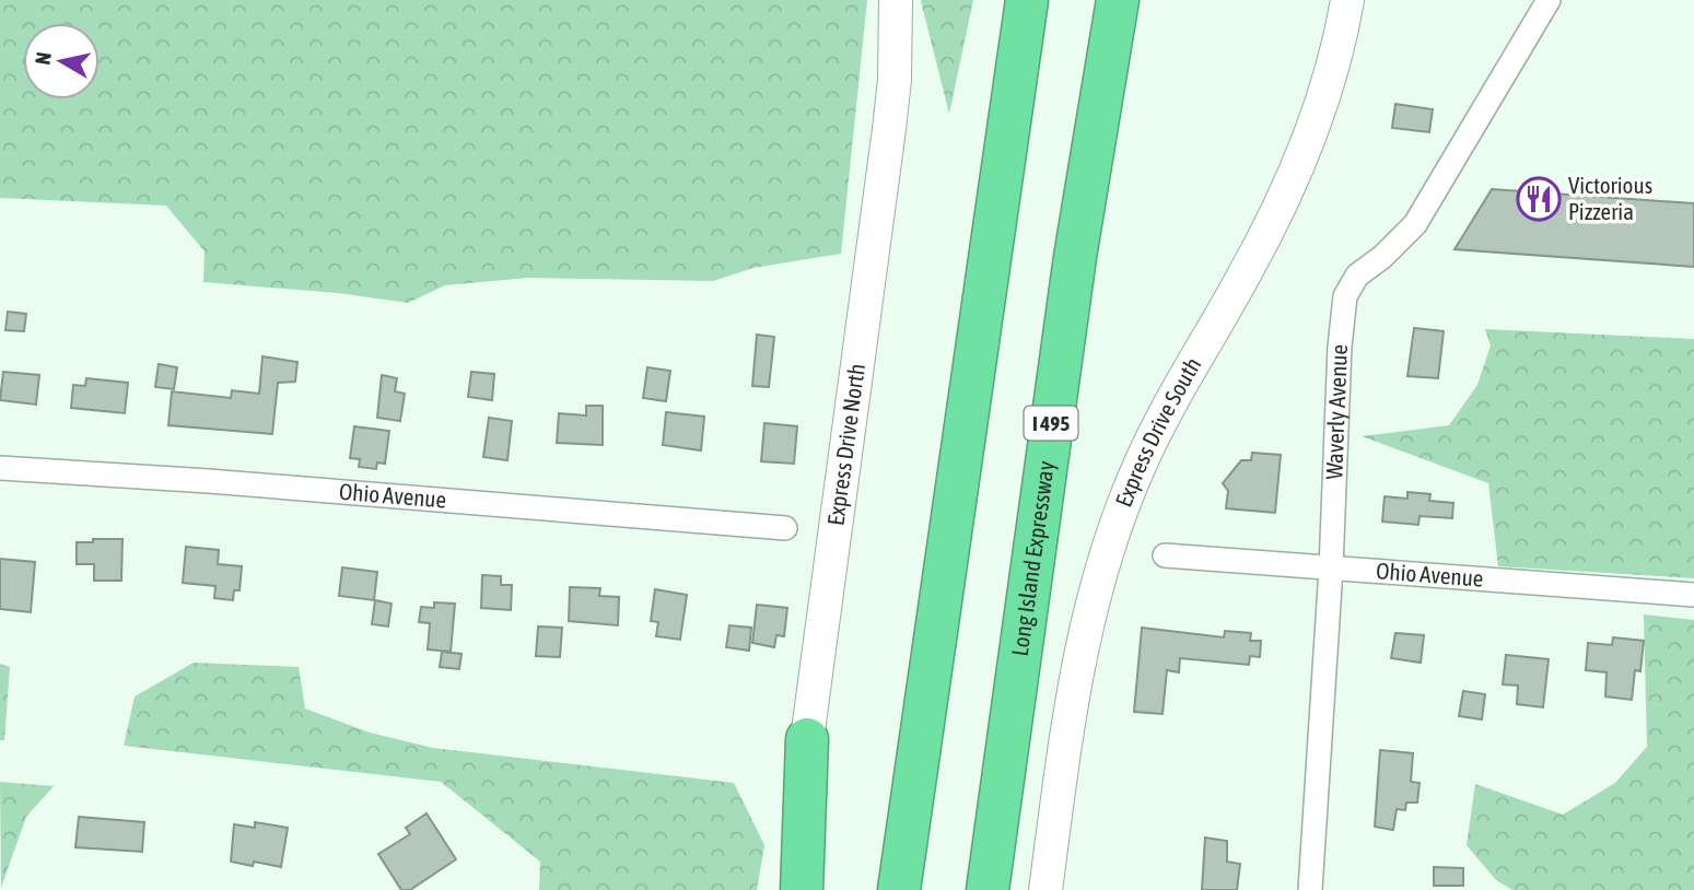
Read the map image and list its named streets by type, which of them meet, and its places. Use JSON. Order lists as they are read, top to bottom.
{
  "streets": {
    "highway": ["I 495", "Long Island Expressway"],
    "main road": ["Express Drive South", "Express Drive North"],
    "street": ["Waverly Avenue", "Ohio Avenue"]
  },
  "crossings": [
    ["Waverly Avenue", "Ohio Avenue"]
  ],
  "places": {
    "restaurant": ["Victorious Pizzeria"]
  },
  "north": "left"
}
